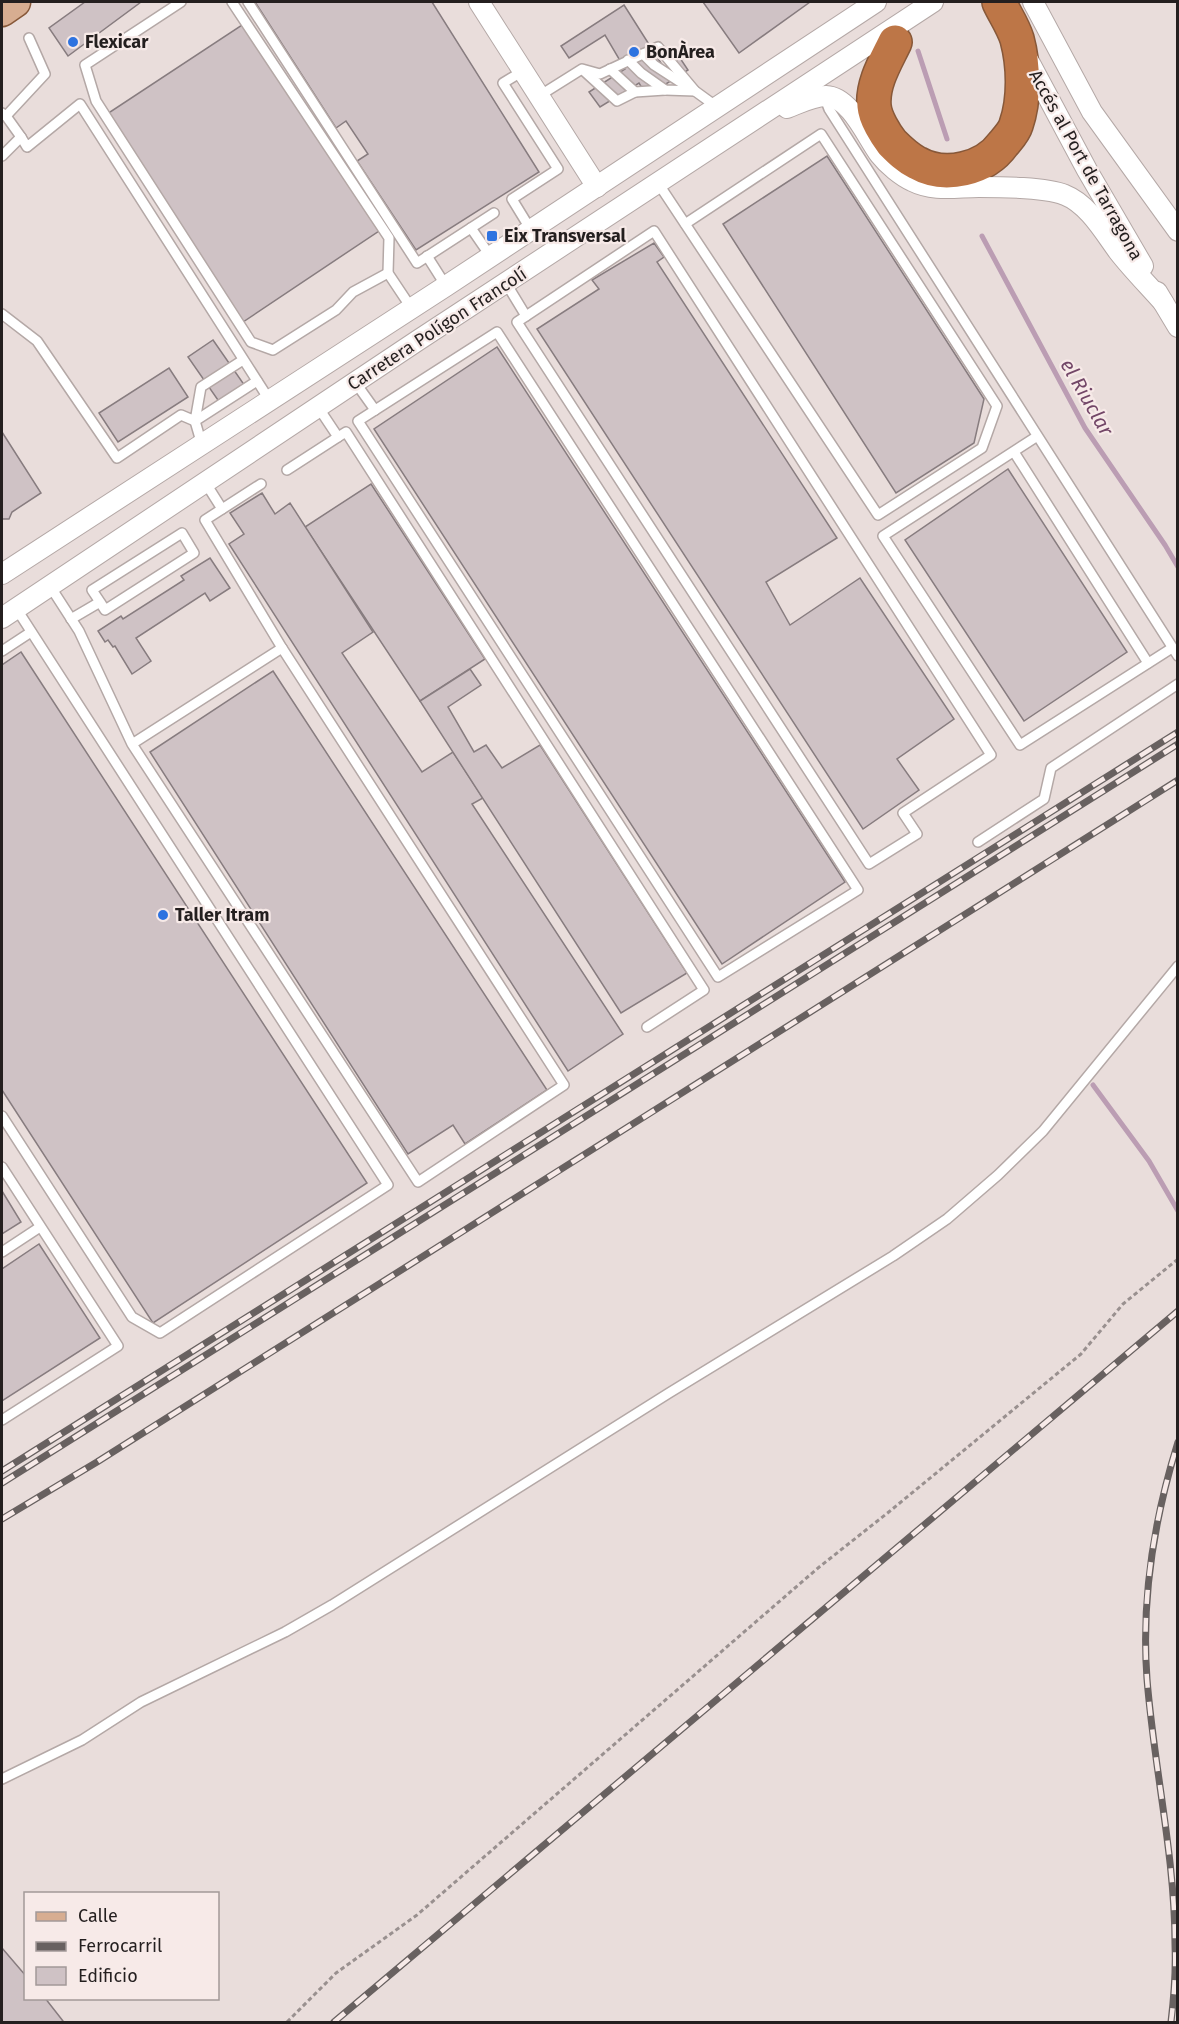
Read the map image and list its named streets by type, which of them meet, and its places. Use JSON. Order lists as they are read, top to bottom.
{
  "streets": {
    "highway": ["Accés al Port de Tarragona"],
    "street": ["Carretera Polígon Francolí"]
  },
  "water": ["el Riuclar"],
  "places": {
    "other": ["Flexicar", "BonÀrea", "Taller Itram"],
    "transit": ["Eix Transversal"]
  },
  "legend": ["Calle", "Ferrocarril", "Edificio"]
}
